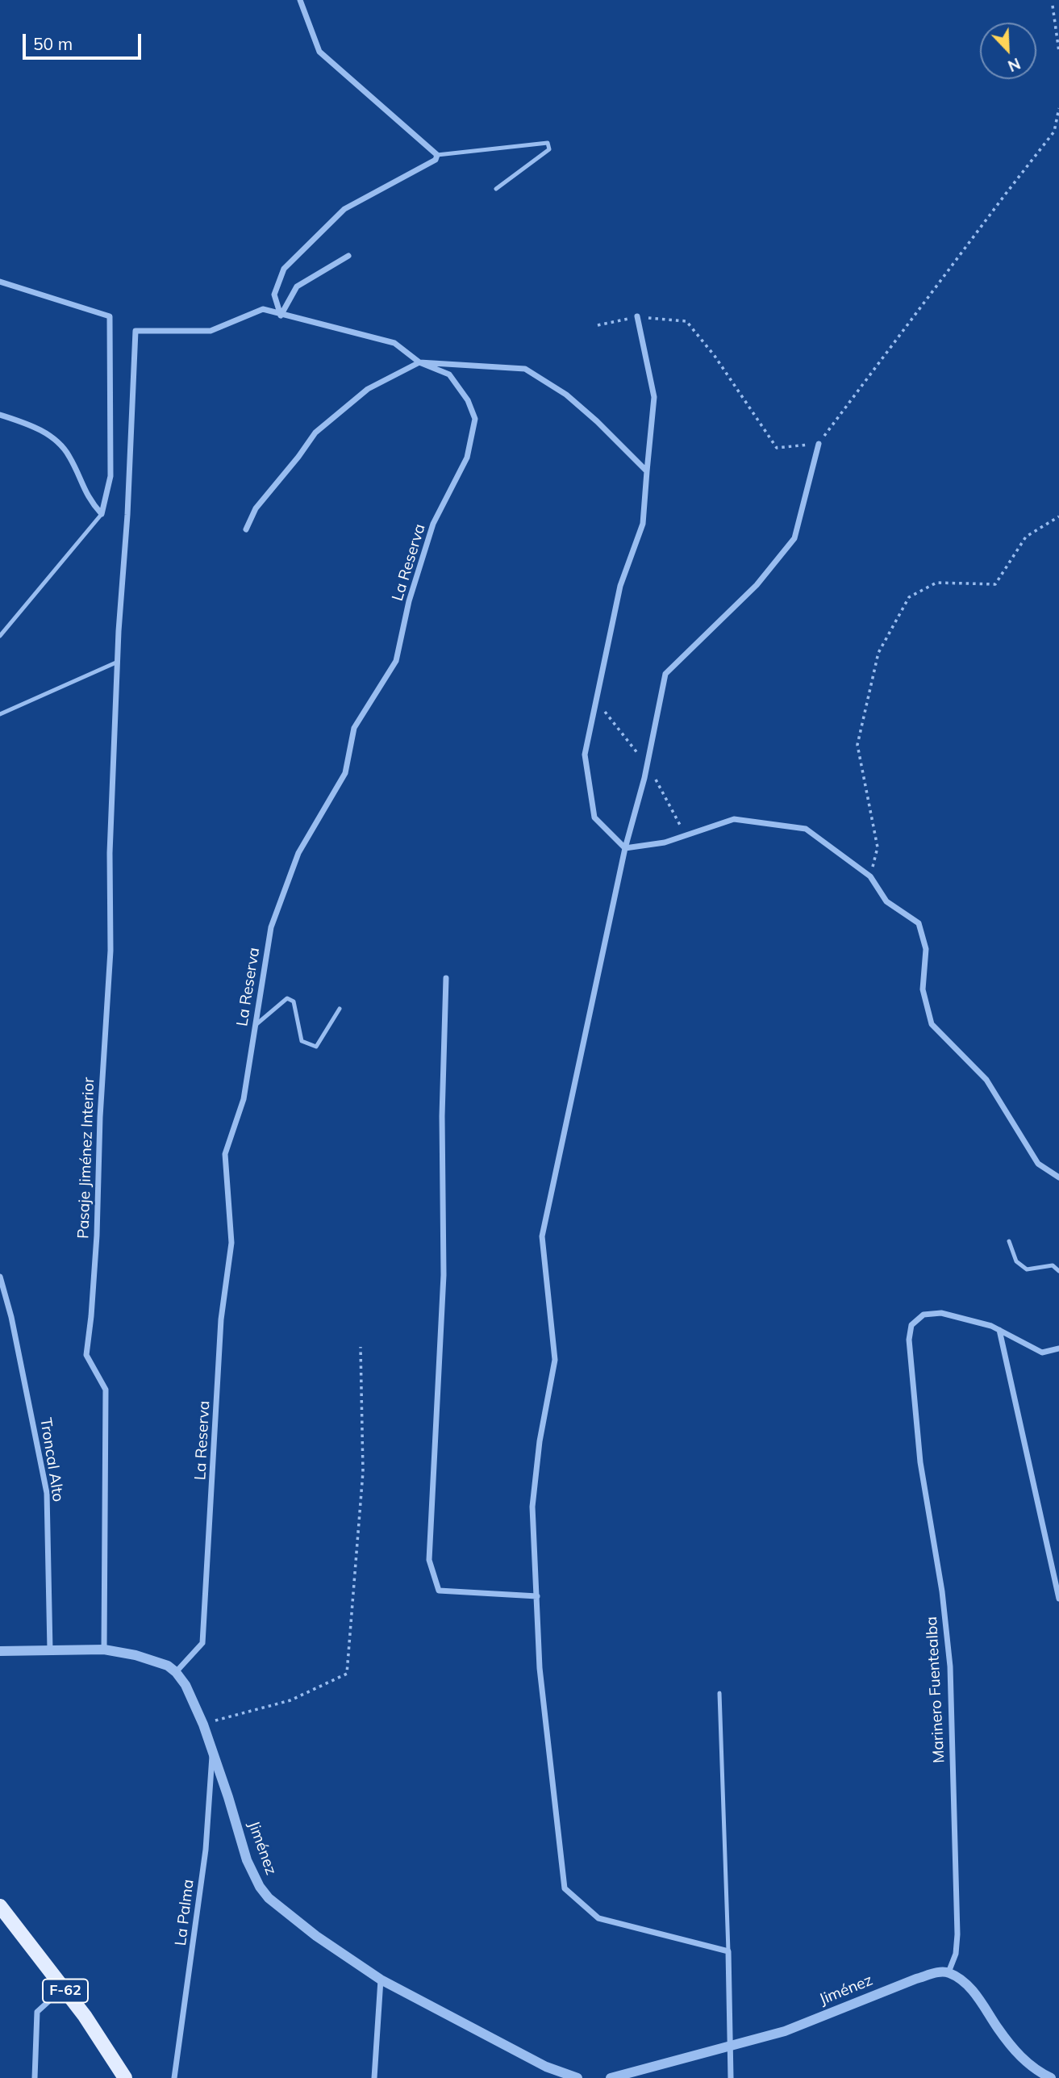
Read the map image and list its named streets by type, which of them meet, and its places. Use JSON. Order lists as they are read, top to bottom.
{
  "streets": {
    "main road": ["F-62"],
    "street": [
      "La Reserva",
      "Pasaje Jiménez Interior",
      "Troncal Alto",
      "Marinero Fuentealba",
      "Jiménez",
      "La Palma"
    ]
  },
  "crossings": [
    ["La Reserva", "Pasaje Jiménez Interior"],
    ["La Reserva", "Jiménez"],
    ["Marinero Fuentealba", "Jiménez"],
    ["Jiménez", "La Palma"]
  ],
  "scale_bar": "50 m",
  "north": "bottom right"
}
